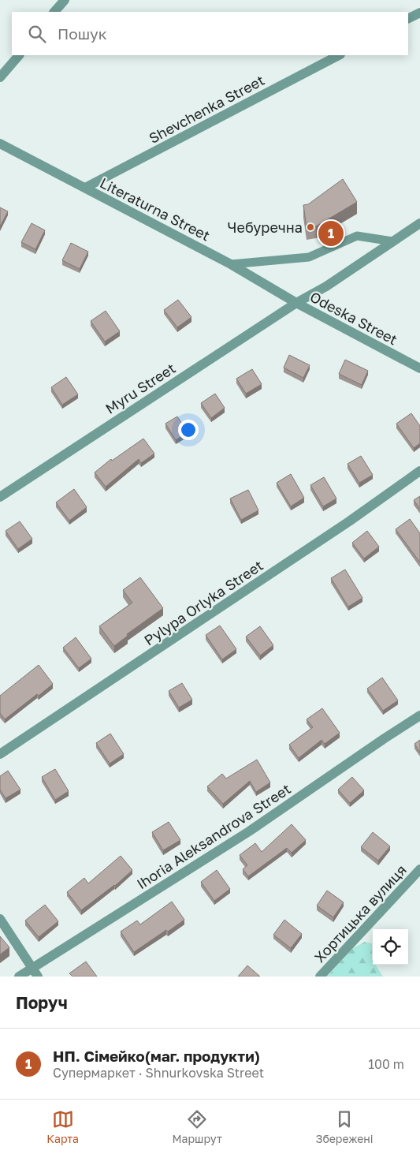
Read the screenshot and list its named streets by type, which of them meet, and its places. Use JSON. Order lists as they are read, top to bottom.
{
  "streets": {
    "street": [
      "Shevchenka Street",
      "Literaturna Street",
      "Odeska Street",
      "Myru Street",
      "Pylypa Orlyka Street",
      "Ihoria Aleksandrova Street",
      "Хортицька вулиця"
    ]
  },
  "crossings": [
    ["Shevchenka Street", "Literaturna Street"],
    ["Literaturna Street", "Odeska Street"],
    ["Literaturna Street", "Myru Street"],
    ["Odeska Street", "Myru Street"]
  ],
  "places": ["Чебуречна"],
  "page": {
    "search": "Пошук",
    "pins": "1",
    "heading": "Поруч",
    "list": [
      {
        "mark": "1",
        "name": "НП. Сімейко(маг. продукти)",
        "note": "Супермаркет · Shnurkovska Street",
        "value": "100 m"
      }
    ],
    "nav": ["Карта", "Маршрут", "Збережені"]
  }
}
